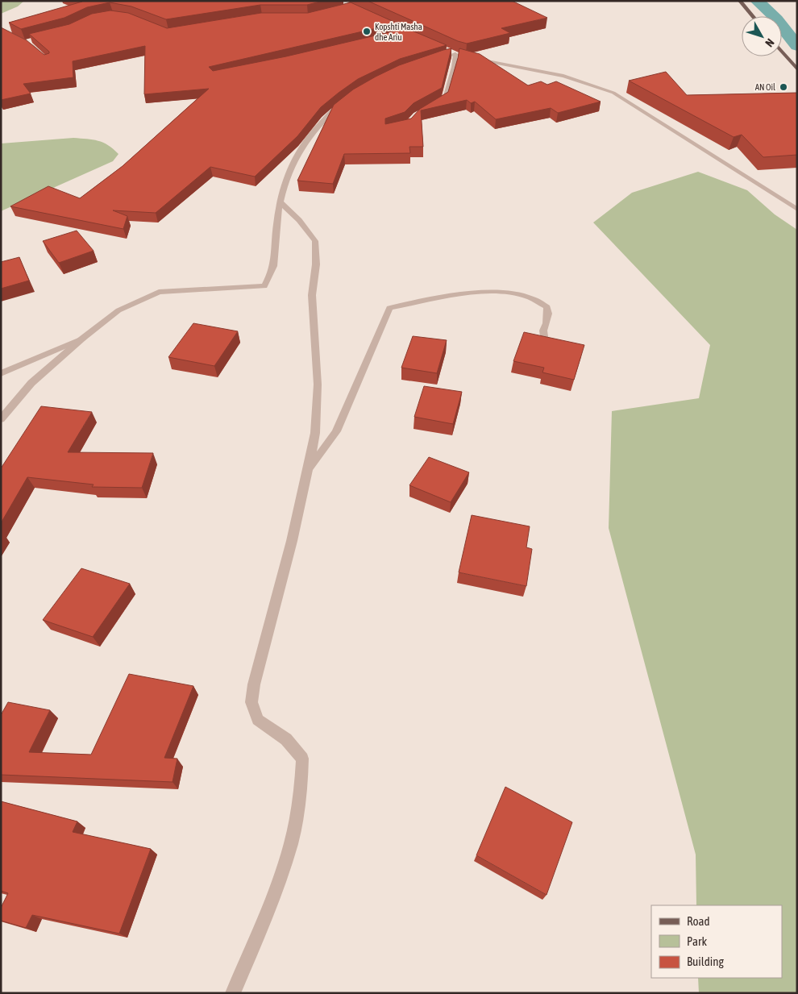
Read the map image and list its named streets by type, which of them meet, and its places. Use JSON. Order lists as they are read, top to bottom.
{
  "places": ["Kopshti Masha dhe Ariu", "AN Oil"],
  "legend": ["Road", "Park", "Building"],
  "north": "bottom right"
}
